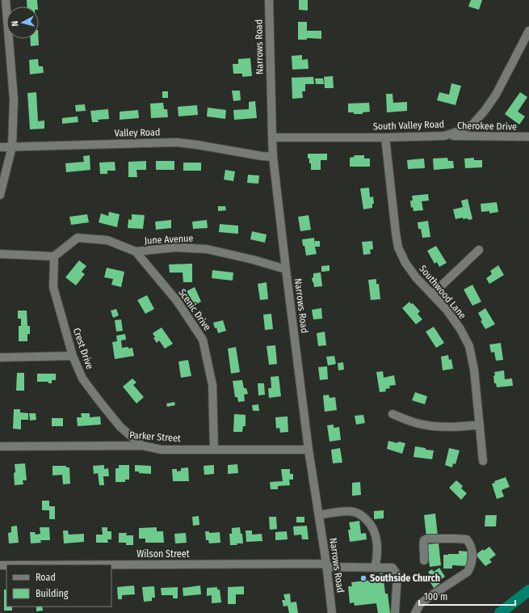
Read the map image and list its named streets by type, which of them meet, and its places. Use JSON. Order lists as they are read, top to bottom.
{
  "streets": {
    "street": [
      "Narrows Road",
      "South Valley Road",
      "Cherokee Drive",
      "Valley Road",
      "June Avenue",
      "Southwood Lane",
      "Scenic Drive",
      "Crest Drive",
      "Parker Street",
      "Wilson Street"
    ]
  },
  "crossings": [
    ["Narrows Road", "South Valley Road"],
    ["Narrows Road", "Valley Road"],
    ["Narrows Road", "June Avenue"],
    ["Narrows Road", "Parker Street"],
    ["Narrows Road", "Wilson Street"],
    ["South Valley Road", "Cherokee Drive"],
    ["South Valley Road", "Southwood Lane"],
    ["June Avenue", "Scenic Drive"],
    ["June Avenue", "Crest Drive"],
    ["Scenic Drive", "Parker Street"],
    ["Crest Drive", "Parker Street"]
  ],
  "places": ["Southside Church"],
  "legend": ["Road", "Building"],
  "scale_bar": "100 m",
  "north": "left"
}
